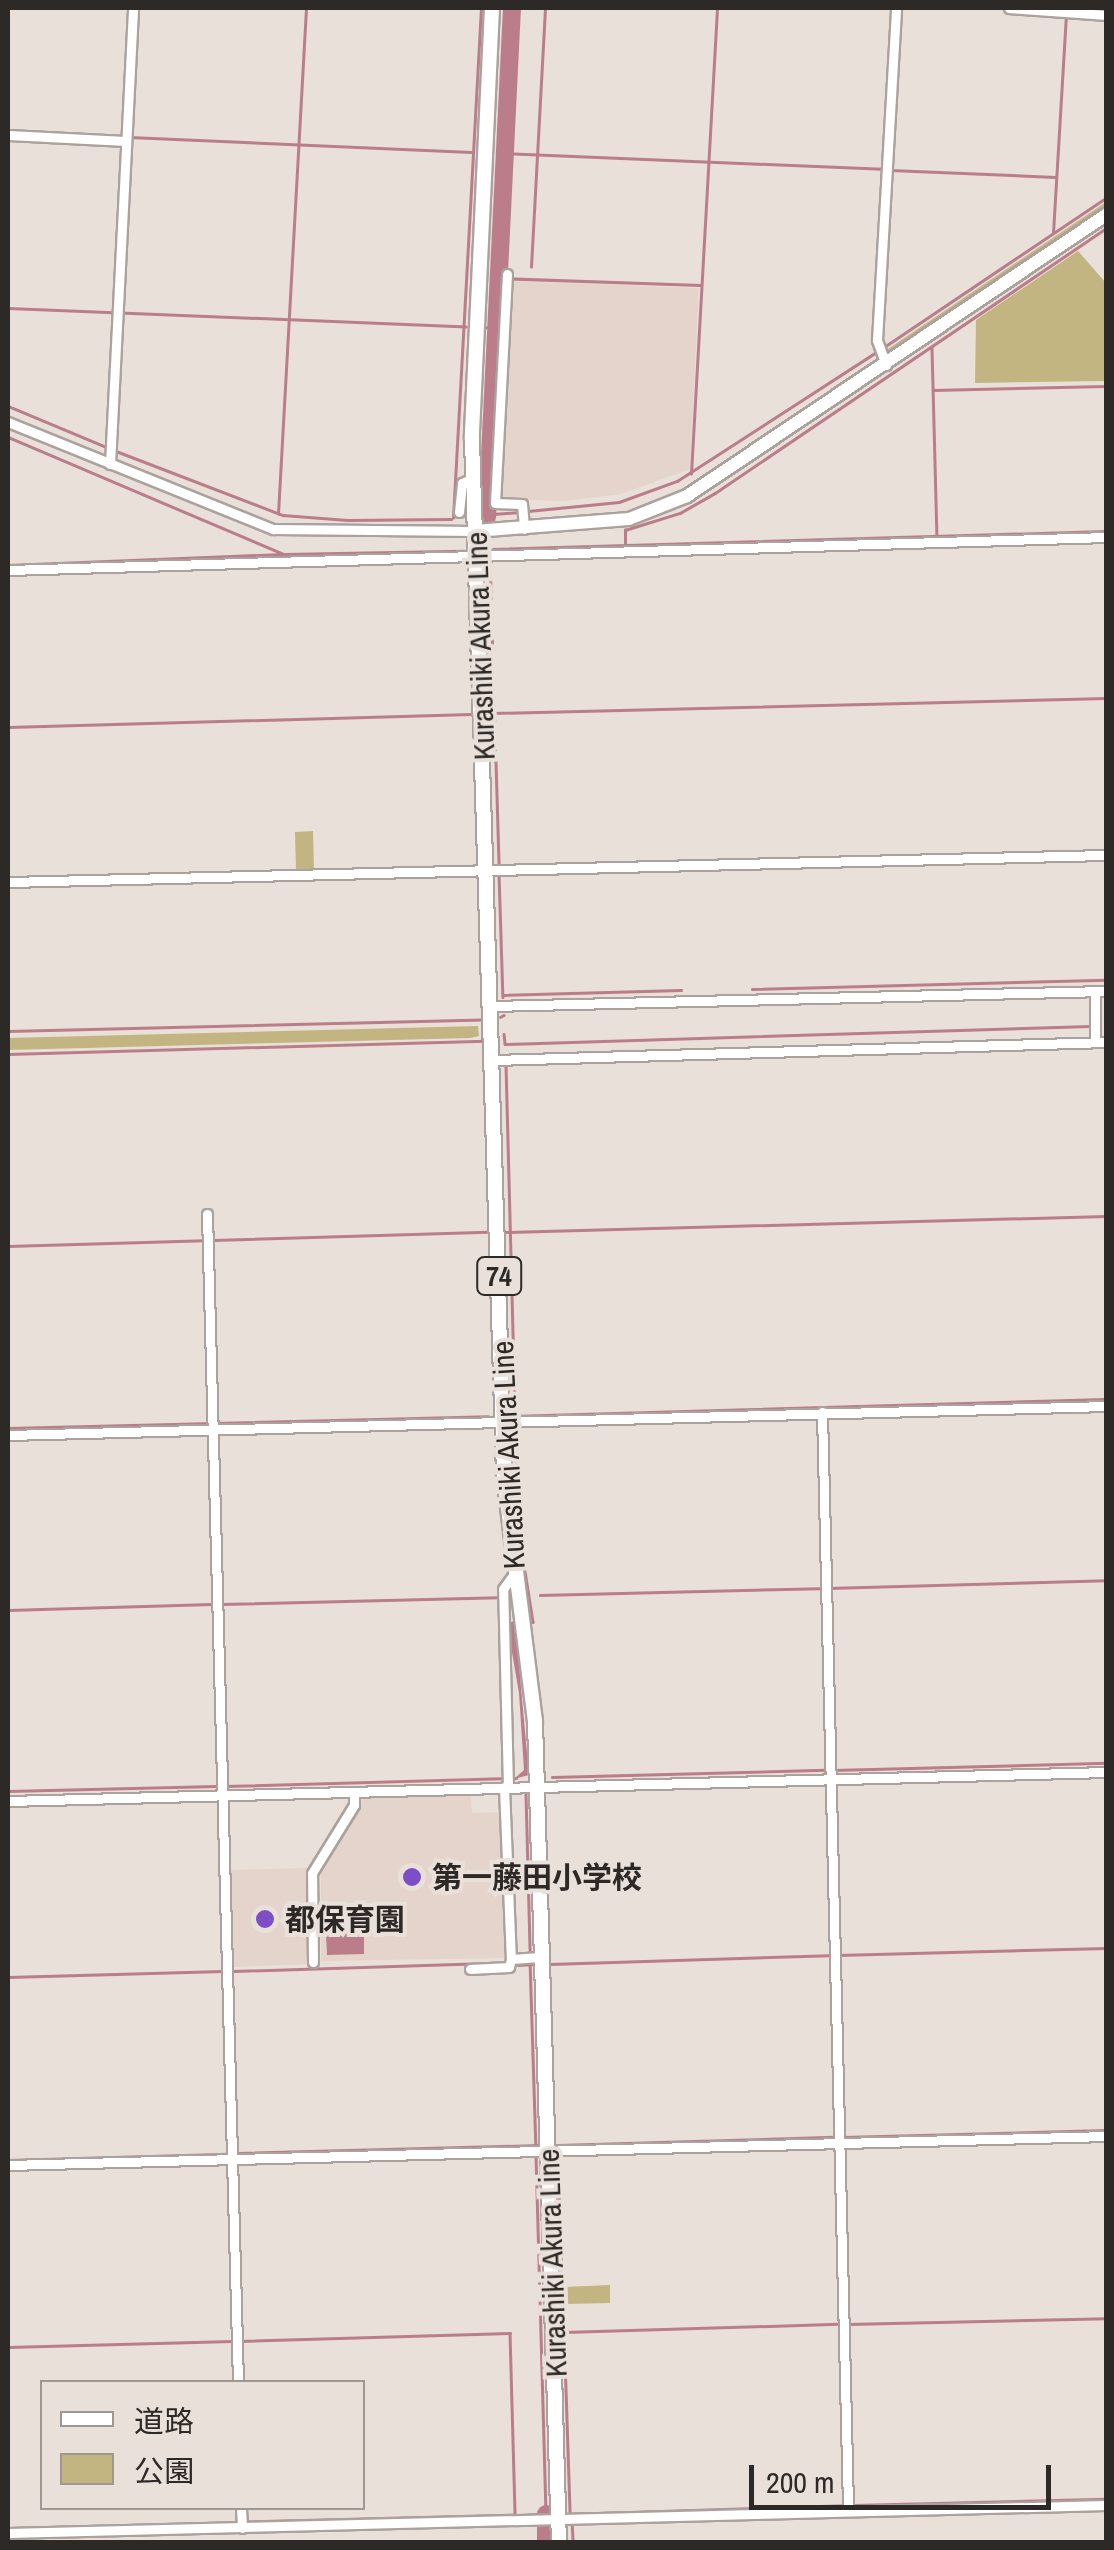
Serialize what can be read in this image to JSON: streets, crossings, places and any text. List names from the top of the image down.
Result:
{
  "streets": {
    "main road": ["Kurashiki Akura Line", "74"]
  },
  "places": ["第一藤田小学校", "都保育園"],
  "legend": ["道路", "公園"],
  "scale_bar": "200 m"
}
